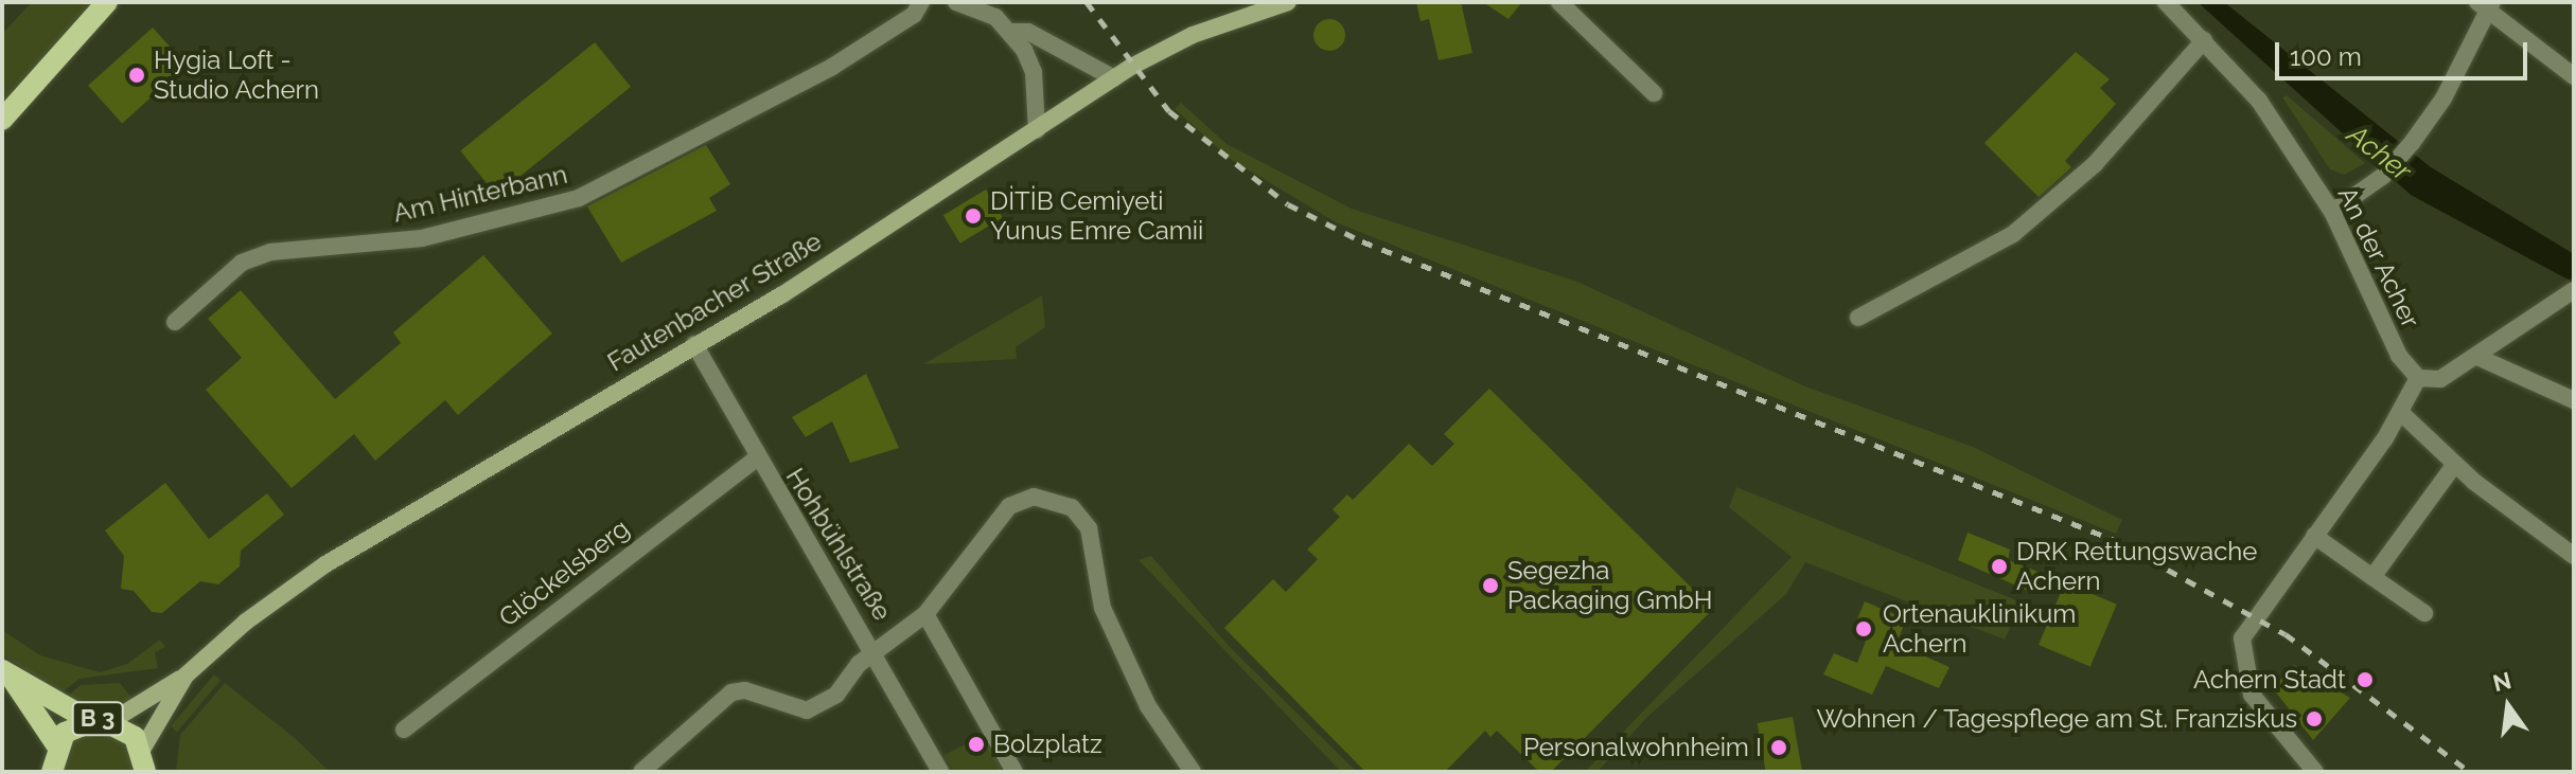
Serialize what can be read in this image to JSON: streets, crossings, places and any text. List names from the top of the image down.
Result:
{
  "streets": {
    "main road": ["B 3"],
    "street": [
      "Am Hinterbann",
      "An der Acher",
      "Fautenbacher Straße",
      "Hohbühlstraße",
      "Glöckelsberg"
    ]
  },
  "crossings": [
    ["Fautenbacher Straße", "Hohbühlstraße"],
    ["Fautenbacher Straße", "B 3"],
    ["Hohbühlstraße", "Glöckelsberg"]
  ],
  "water": ["Acher"],
  "places": [
    "Hygia Loft - Studio Achern",
    "DİTİB Cemiyeti Yunus Emre Camii",
    "DRK Rettungswache Achern",
    "Segezha Packaging GmbH",
    "Ortenauklinikum Achern",
    "Achern Stadt",
    "Wohnen / Tagespflege am St. Franziskus",
    "Bolzplatz",
    "Personalwohnheim I"
  ],
  "scale_bar": "100 m",
  "north": "top"
}
